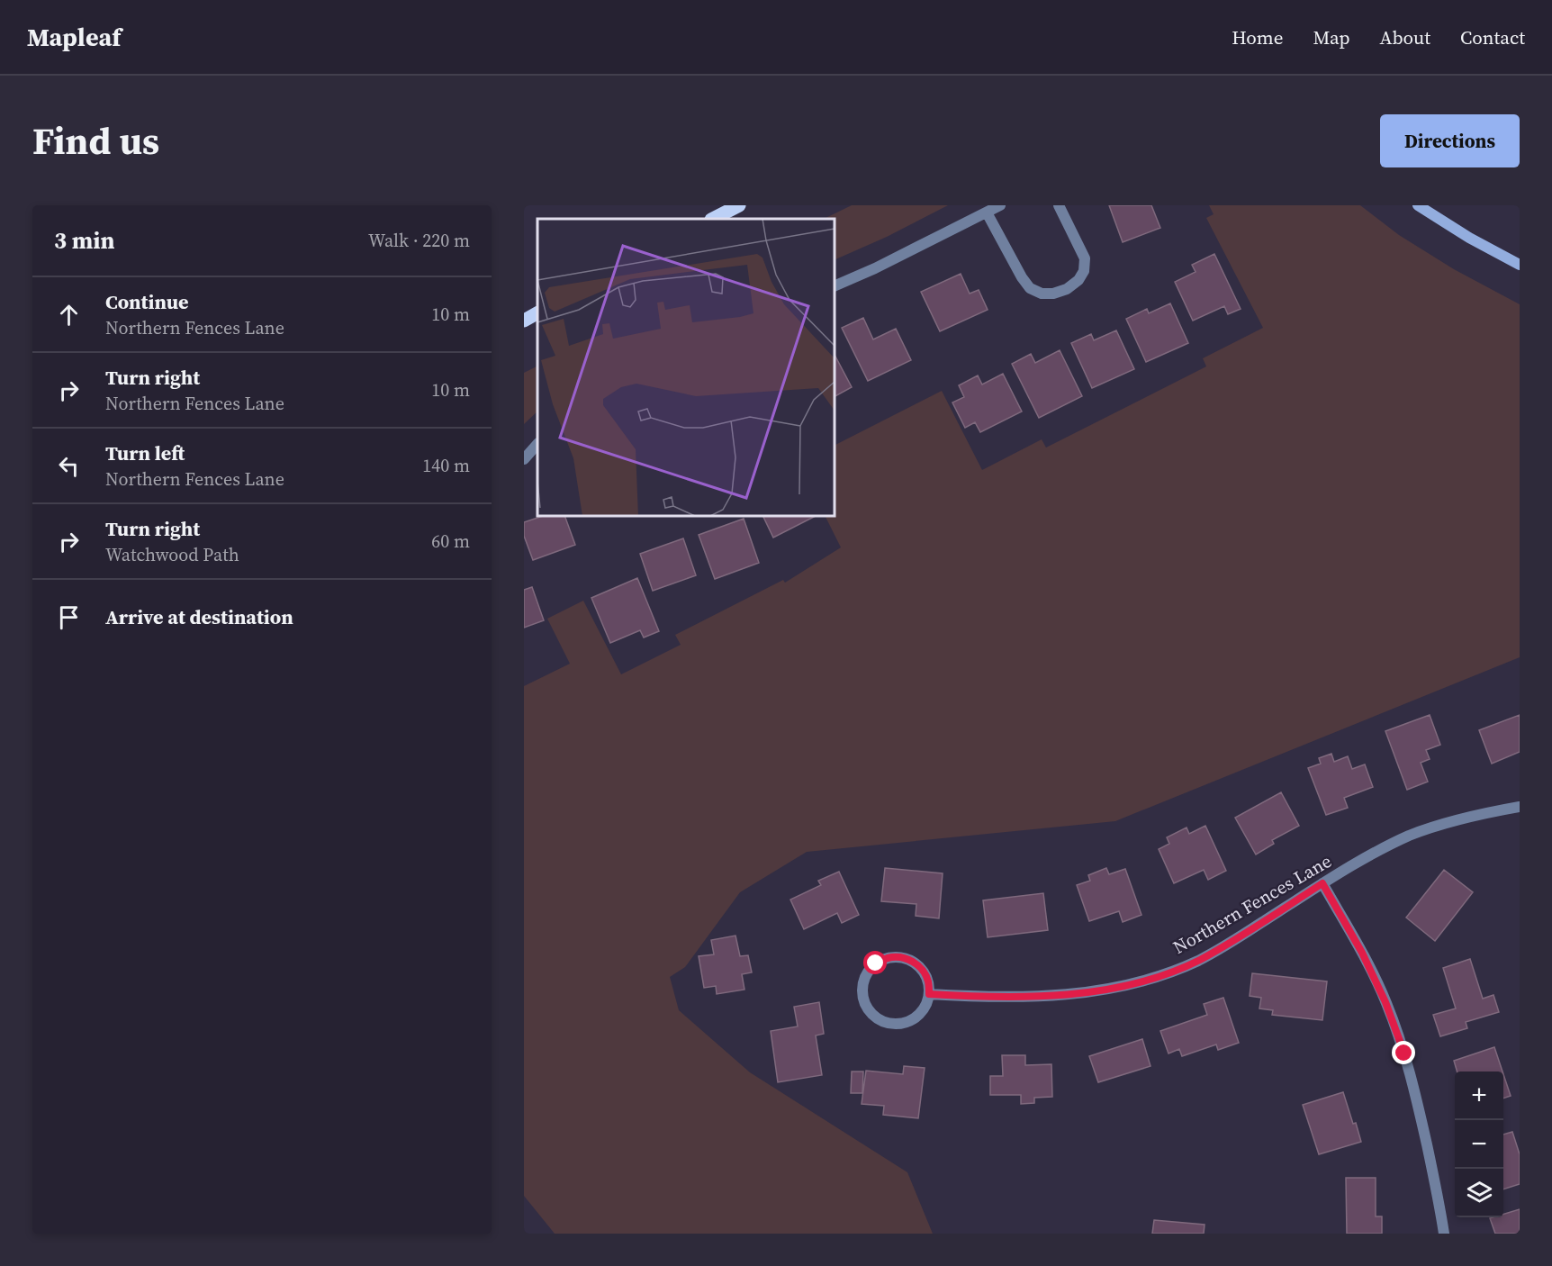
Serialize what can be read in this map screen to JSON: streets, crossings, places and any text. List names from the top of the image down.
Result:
{
  "streets": {
    "street": ["Northern Fences Lane"]
  },
  "page": {
    "header": "Mapleaf",
    "nav": [
      "Home",
      "Map",
      "About",
      "Contact"
    ],
    "title": "Find us",
    "buttons": "Directions",
    "heading": ["3 min", "Walk · 220 m"],
    "list": [
      ["Continue", "Northern Fences Lane", "10 m"],
      ["Turn right", "Northern Fences Lane", "10 m"],
      ["Turn left", "Northern Fences Lane", "140 m"],
      ["Turn right", "Watchwood Path", "60 m"],
      "Arrive at destination"
    ],
    "map_buttons": ["+", "−"]
  }
}
